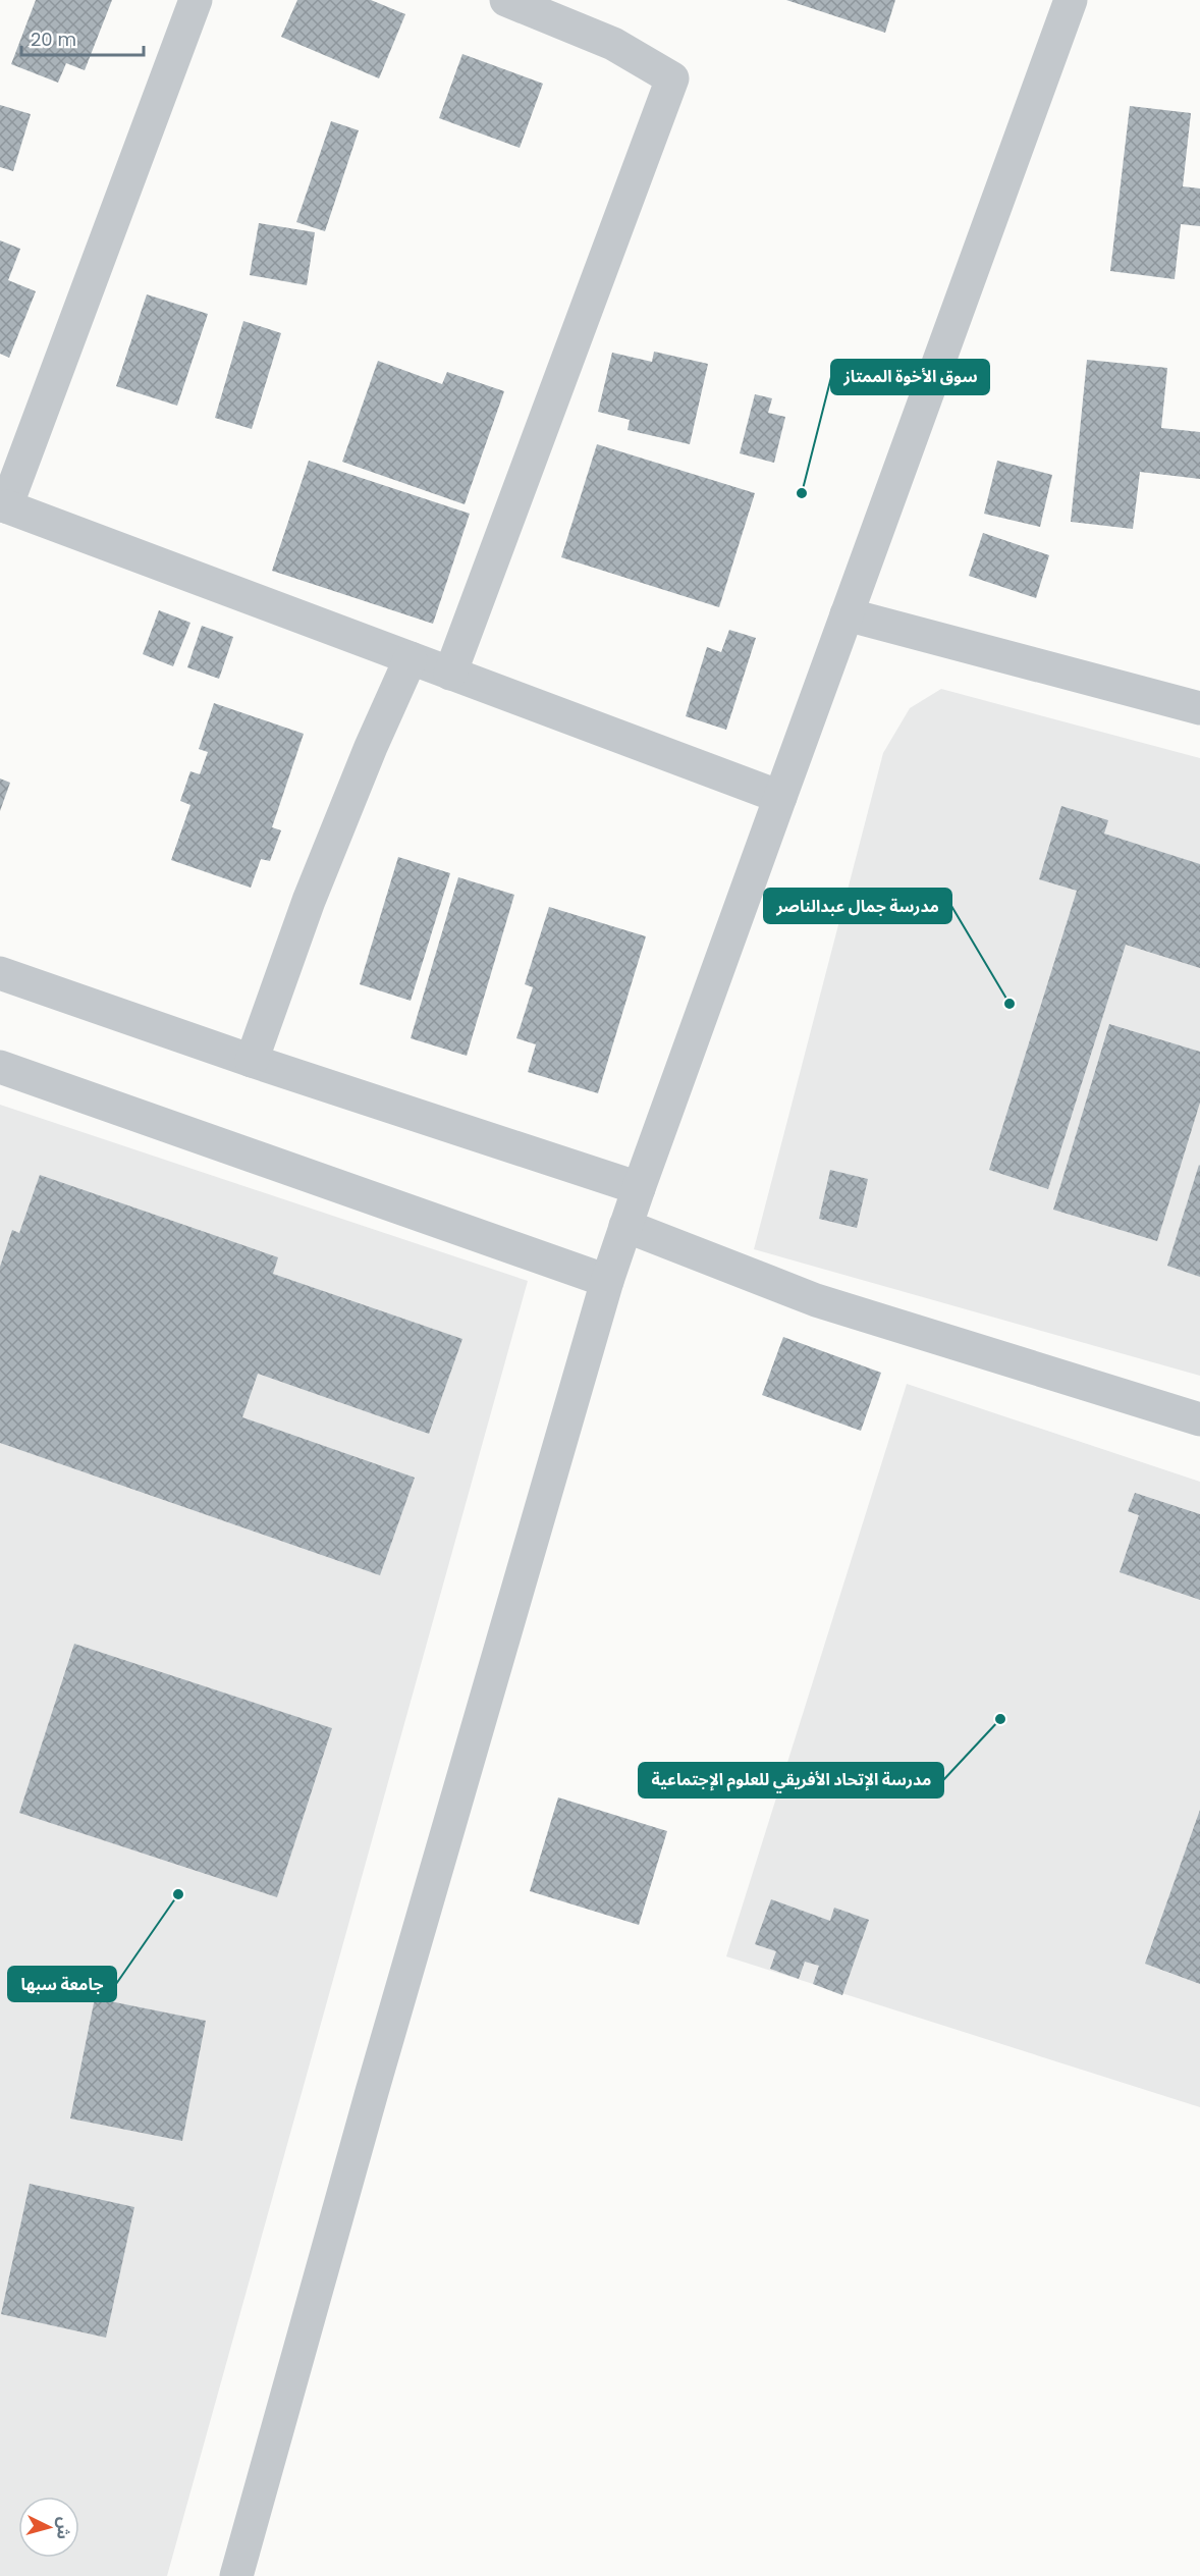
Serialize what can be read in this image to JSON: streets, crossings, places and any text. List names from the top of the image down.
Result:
{
  "places": [
    "سوق الأخوة الممتاز",
    "مدرسة جمال عبدالناصر",
    "مدرسة الإتحاد الأفريقي للعلوم الإجتماعية",
    "جامعة سبها"
  ],
  "scale_bar": "20 m",
  "north": "right"
}
